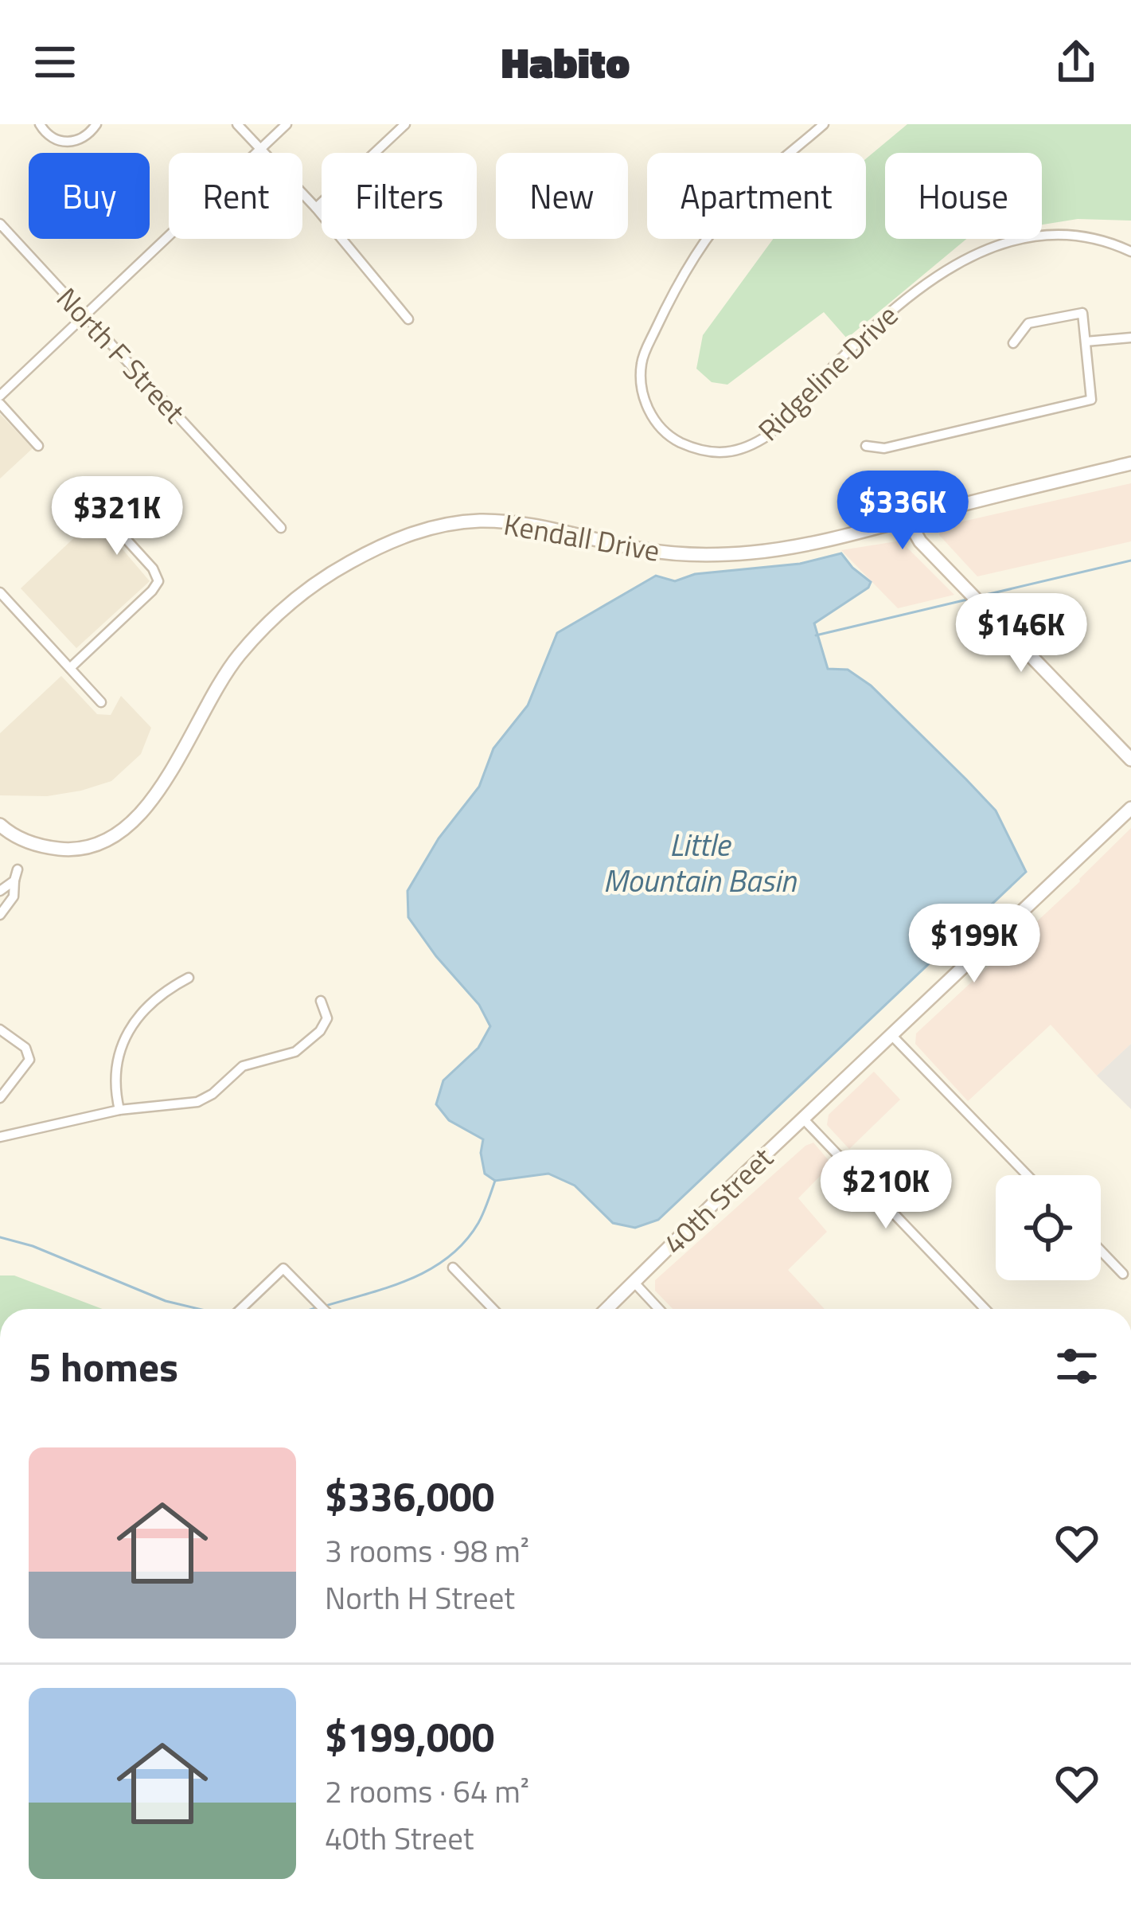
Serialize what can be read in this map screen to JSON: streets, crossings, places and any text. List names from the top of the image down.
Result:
{
  "streets": {
    "main road": ["Kendall Drive", "40th Street"],
    "street": ["North F Street", "Ridgeline Drive"]
  },
  "water": ["Little Mountain Basin"],
  "page": {
    "header": "Habito",
    "chip": [
      "Buy",
      "Rent",
      "Filters",
      "New",
      "Apartment",
      "House"
    ],
    "price": [
      "$336K",
      "$321K",
      "$146K",
      "$199K",
      "$210K"
    ],
    "heading": "5 homes",
    "list": [
      {
        "name": "$336,000",
        "note": "3 rooms · 98 m² · North H Street"
      },
      {
        "name": "$199,000",
        "note": "2 rooms · 64 m² · 40th Street"
      }
    ]
  }
}
